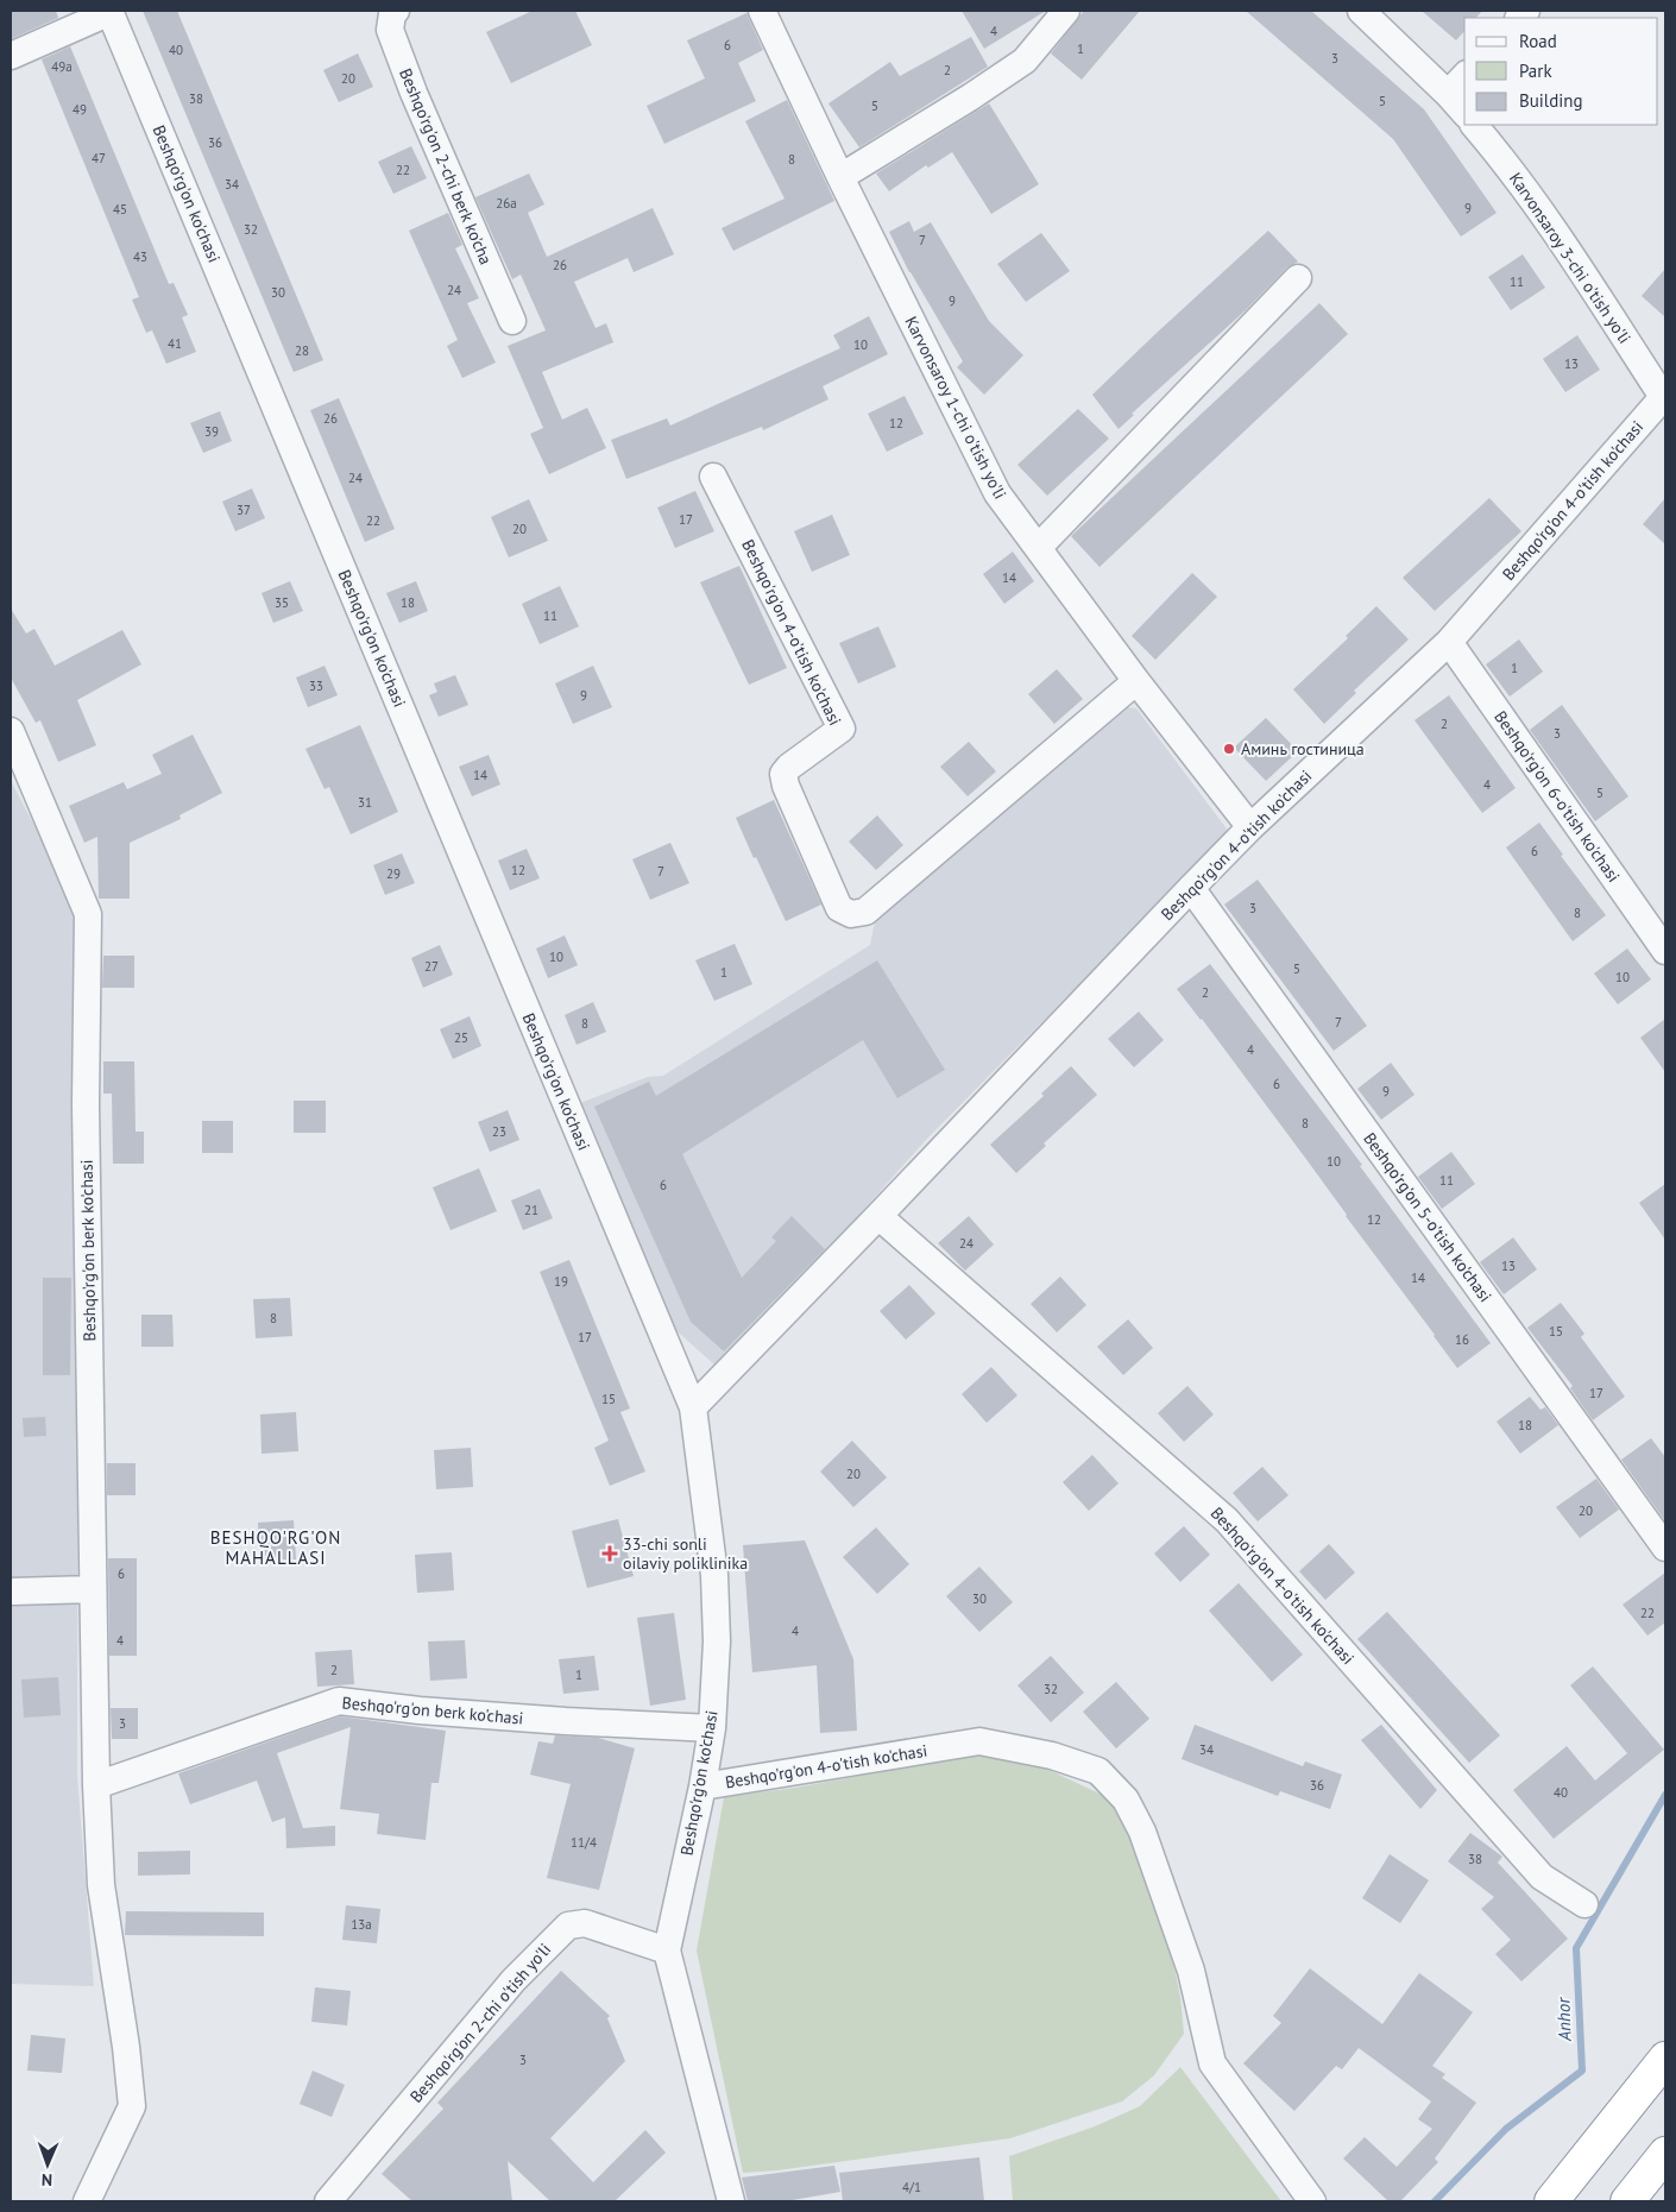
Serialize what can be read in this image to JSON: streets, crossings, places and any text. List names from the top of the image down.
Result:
{
  "streets": {
    "street": [
      "Beshqo'rg'on 2-chi berk ko'cha",
      "Beshqo'rg'on ko'chasi",
      "Karvonsaroy 3-chi o'tish yo'li",
      "Karvonsaroy 1-chi o'tish yo'li",
      "Beshqo'rg'on 4-o'tish ko'chasi",
      "Beshqo'rg'on 6-o'tish ko'chasi",
      "Beshqo'rg'on 5-o'tish ko'chasi",
      "Beshqo'rg'on berk ko'chasi",
      "Beshqo'rg'on 2-chi o'tish yo'li"
    ]
  },
  "crossings": [
    ["Beshqo'rg'on ko'chasi", "Beshqo'rg'on 4-o'tish ko'chasi"],
    ["Beshqo'rg'on ko'chasi", "Beshqo'rg'on berk ko'chasi"],
    ["Beshqo'rg'on ko'chasi", "Beshqo'rg'on 2-chi o'tish yo'li"],
    ["Karvonsaroy 3-chi o'tish yo'li", "Beshqo'rg'on 4-o'tish ko'chasi"],
    ["Karvonsaroy 1-chi o'tish yo'li", "Beshqo'rg'on 4-o'tish ko'chasi"],
    ["Beshqo'rg'on 4-o'tish ko'chasi", "Beshqo'rg'on 6-o'tish ko'chasi"],
    ["Beshqo'rg'on 4-o'tish ko'chasi", "Beshqo'rg'on 5-o'tish ko'chasi"]
  ],
  "districts": ["BESHQO'RG'ON MAHALLASI"],
  "water": ["Anhor"],
  "places": {
    "other": ["Аминь гостиница"],
    "health": ["33-chi sonli oilaviy poliklinika"]
  },
  "house_numbers": [
    "4",
    "6",
    "1",
    "40",
    "3",
    "49a",
    "2",
    "20",
    "38",
    "5",
    "5",
    "49",
    "36",
    "47",
    "8",
    "22",
    "34",
    "26a",
    "9",
    "45",
    "32",
    "7",
    "43",
    "26",
    "11",
    "24",
    "30",
    "9",
    "41",
    "10",
    "28",
    "13",
    "26",
    "12",
    "39",
    "24",
    "37",
    "17",
    "22",
    "20",
    "14",
    "35",
    "18",
    "11",
    "1",
    "33",
    "9",
    "2",
    "3",
    "14",
    "4",
    "5",
    "31",
    "6",
    "12",
    "7",
    "29",
    "3",
    "8",
    "10",
    "27",
    "5",
    "1",
    "10",
    "2",
    "7",
    "8",
    "25",
    "4",
    "6",
    "9",
    "8",
    "23",
    "10",
    "11",
    "6",
    "21",
    "12",
    "24",
    "13",
    "14",
    "19",
    "8",
    "15",
    "17",
    "16",
    "17",
    "15",
    "18",
    "20",
    "20",
    "6",
    "30",
    "22",
    "4",
    "4",
    "2",
    "1",
    "32",
    "3",
    "34",
    "36",
    "40",
    "11/4",
    "38",
    "13a",
    "3",
    "4/1"
  ],
  "legend": ["Road", "Park", "Building"],
  "north": "bottom"
}
